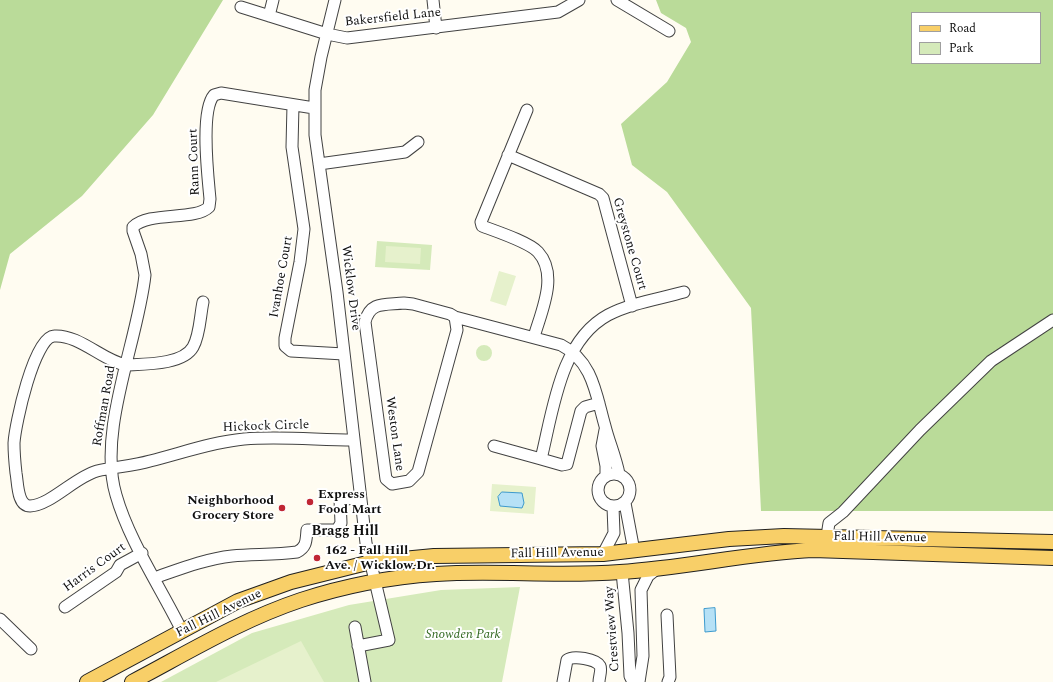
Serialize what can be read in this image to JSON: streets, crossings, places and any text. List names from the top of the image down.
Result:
{
  "streets": {
    "main road": ["Fall Hill Avenue"],
    "street": [
      "Bakersfield Lane",
      "Rann Court",
      "Greystone Court",
      "Ivanhoe Court",
      "Wicklow Drive",
      "Roffman Road",
      "Hickock Circle",
      "Weston Lane",
      "Harris Court",
      "Crestview Way"
    ]
  },
  "crossings": [
    ["Bakersfield Lane", "Wicklow Drive"],
    ["Rann Court", "Ivanhoe Court"],
    ["Rann Court", "Wicklow Drive"],
    ["Rann Court", "Roffman Road"],
    ["Greystone Court", "Weston Lane"],
    ["Ivanhoe Court", "Wicklow Drive"],
    ["Wicklow Drive", "Hickock Circle"],
    ["Wicklow Drive", "Fall Hill Avenue"],
    ["Roffman Road", "Hickock Circle"],
    ["Roffman Road", "Fall Hill Avenue"],
    ["Roffman Road", "Harris Court"],
    ["Weston Lane", "Fall Hill Avenue"],
    ["Fall Hill Avenue", "Crestview Way"]
  ],
  "districts": ["Bragg Hill"],
  "parks": ["Snowden Park"],
  "places": ["Express Food Mart", "Neighborhood Grocery Store", "162 - Fall Hill Ave. / Wicklow Dr."],
  "legend": ["Road", "Park"]
}
